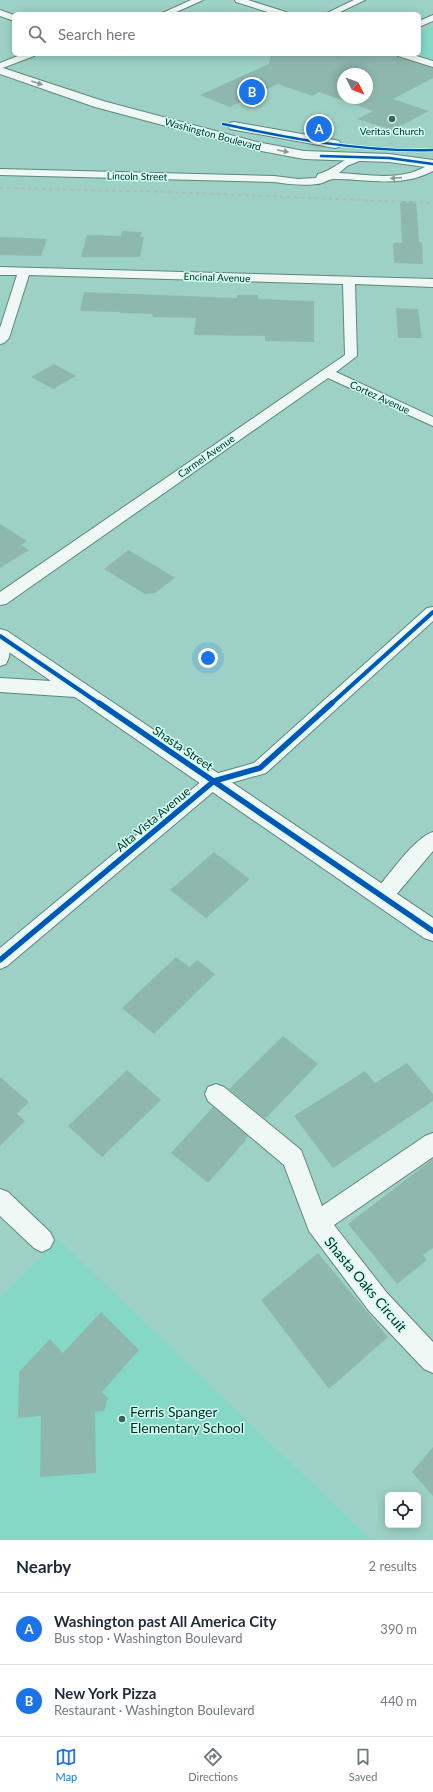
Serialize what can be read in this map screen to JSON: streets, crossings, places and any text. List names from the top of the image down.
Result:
{
  "streets": {
    "main road": ["Washington Boulevard", "Shasta Street"],
    "street": [
      "Lincoln Street",
      "Encinal Avenue",
      "Cortez Avenue",
      "Carmel Avenue",
      "Alta Vista Avenue",
      "Shasta Oaks Circuit"
    ]
  },
  "crossings": [
    ["Washington Boulevard", "Lincoln Street"],
    ["Encinal Avenue", "Carmel Avenue"],
    ["Cortez Avenue", "Carmel Avenue"],
    ["Shasta Street", "Alta Vista Avenue"]
  ],
  "places": ["Veritas Church", "Ferris Spanger Elementary School"],
  "north": "bottom right",
  "page": {
    "search": "Search here",
    "pins": ["B", "A"],
    "heading": ["Nearby", "2 results"],
    "list": [
      {
        "mark": "A",
        "name": "Washington past All America City",
        "note": "Bus stop · Washington Boulevard",
        "value": "390 m"
      },
      {
        "mark": "B",
        "name": "New York Pizza",
        "note": "Restaurant · Washington Boulevard",
        "value": "440 m"
      }
    ],
    "nav": ["Map", "Directions", "Saved"]
  }
}
